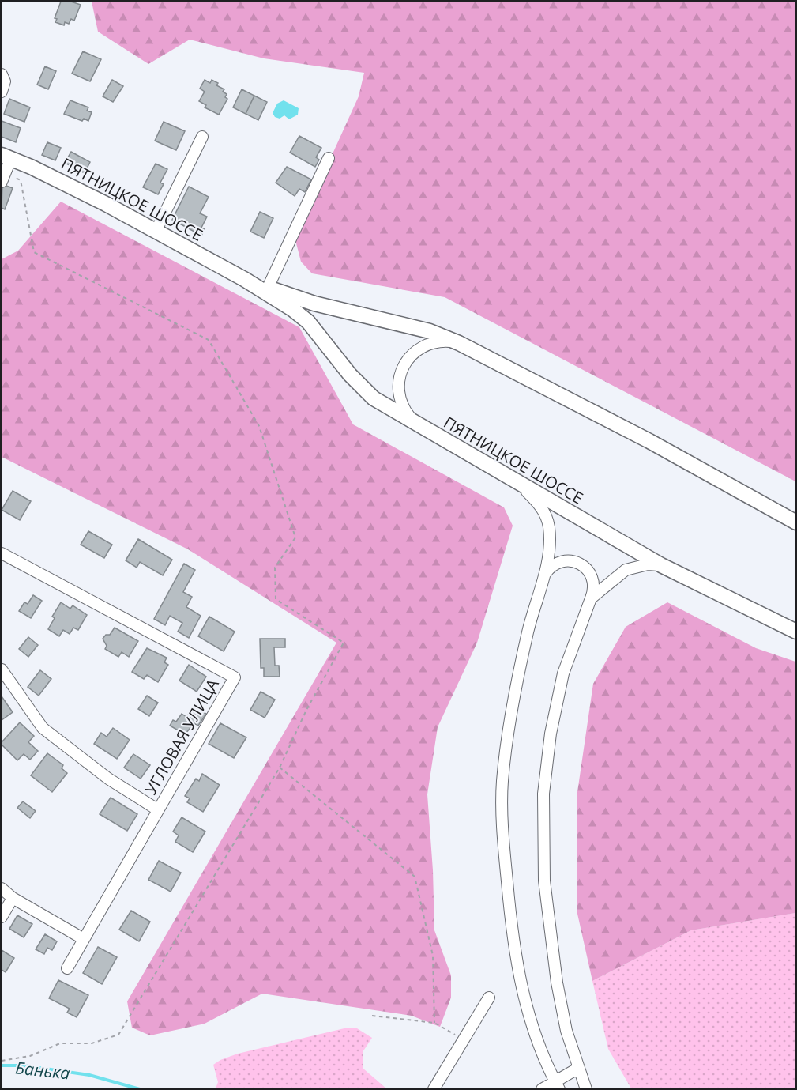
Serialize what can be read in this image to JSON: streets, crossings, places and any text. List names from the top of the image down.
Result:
{
  "streets": {
    "main road": ["ПЯТНИЦКОЕ ШОССЕ"],
    "street": ["УГЛОВАЯ УЛИЦА"]
  },
  "water": ["Банька"]
}
